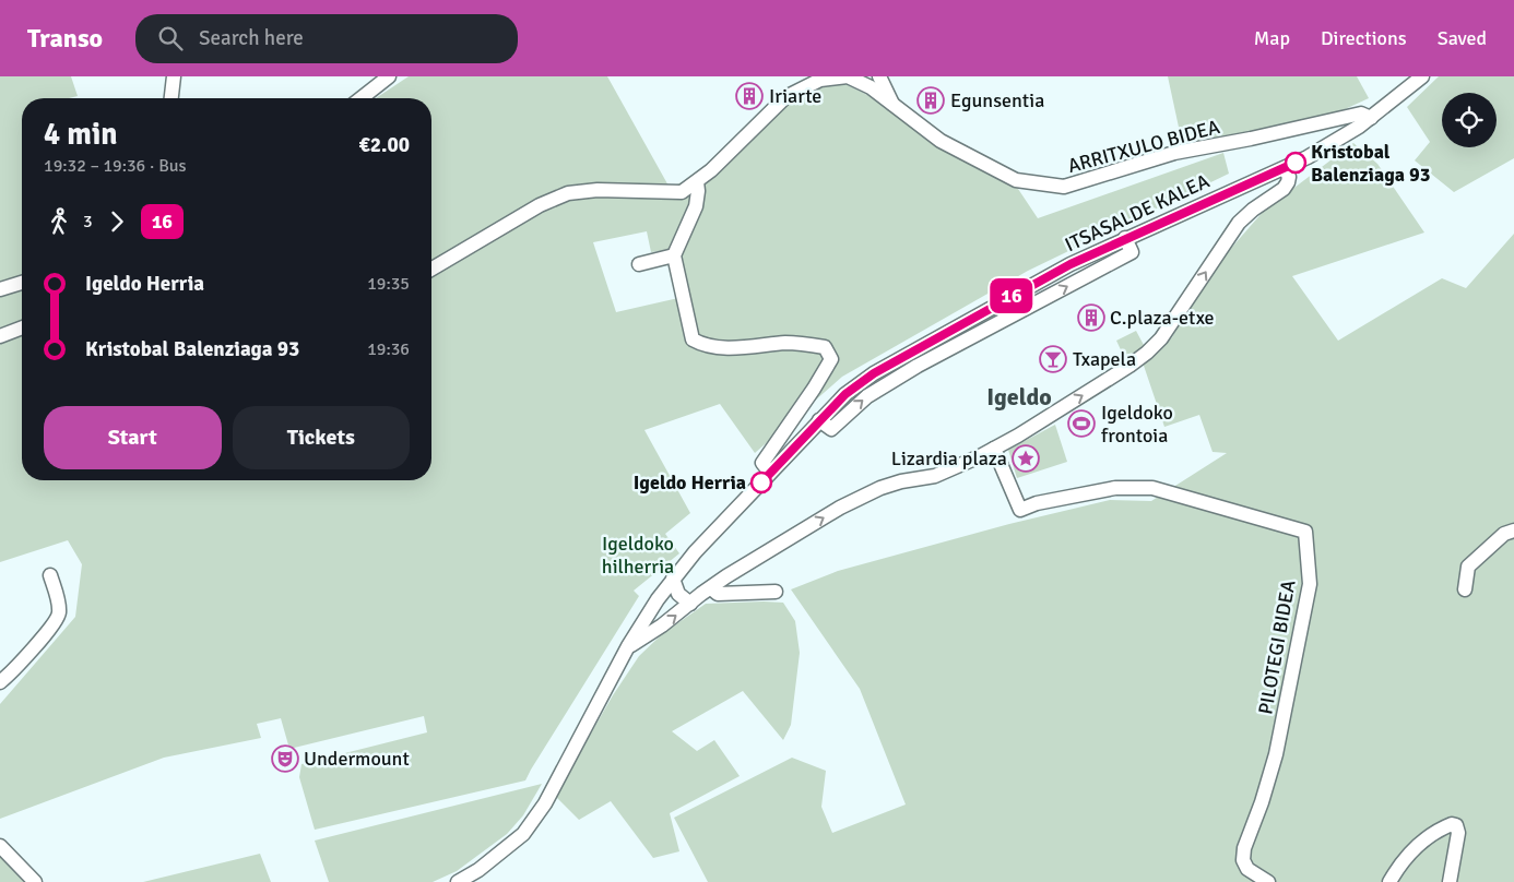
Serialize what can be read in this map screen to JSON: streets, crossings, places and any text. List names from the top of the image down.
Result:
{
  "streets": {
    "street": ["ARRITXULO BIDEA", "ITSASALDE KALEA", "PILOTEGI BIDEA"]
  },
  "crossings": [
    ["ARRITXULO BIDEA", "ITSASALDE KALEA"]
  ],
  "districts": ["Igeldo"],
  "parks": ["Igeldoko hilherria"],
  "places": {
    "building": ["Iriarte", "Egunsentia", "C.plaza-etxe"],
    "other": ["Kristobal Balenziaga 93", "Igeldo Herria"],
    "bar": ["Txapela"],
    "sports": ["Igeldoko frontoia"],
    "place": ["Lizardia plaza"],
    "theatre": ["Undermount"]
  },
  "lines": ["bus line 16"],
  "page": {
    "header": "Transo",
    "search": "Search here",
    "nav": ["Map", "Directions", "Saved"],
    "on_map": "16",
    "heading": ["4 min", "19:32 – 19:36 · Bus", "€2.00"],
    "legs": ["3", "16"],
    "list": [
      {
        "name": "Igeldo Herria",
        "value": "19:35"
      },
      {
        "name": "Kristobal Balenziaga 93",
        "value": "19:36"
      }
    ],
    "buttons": ["Start", "Tickets"]
  }
}
